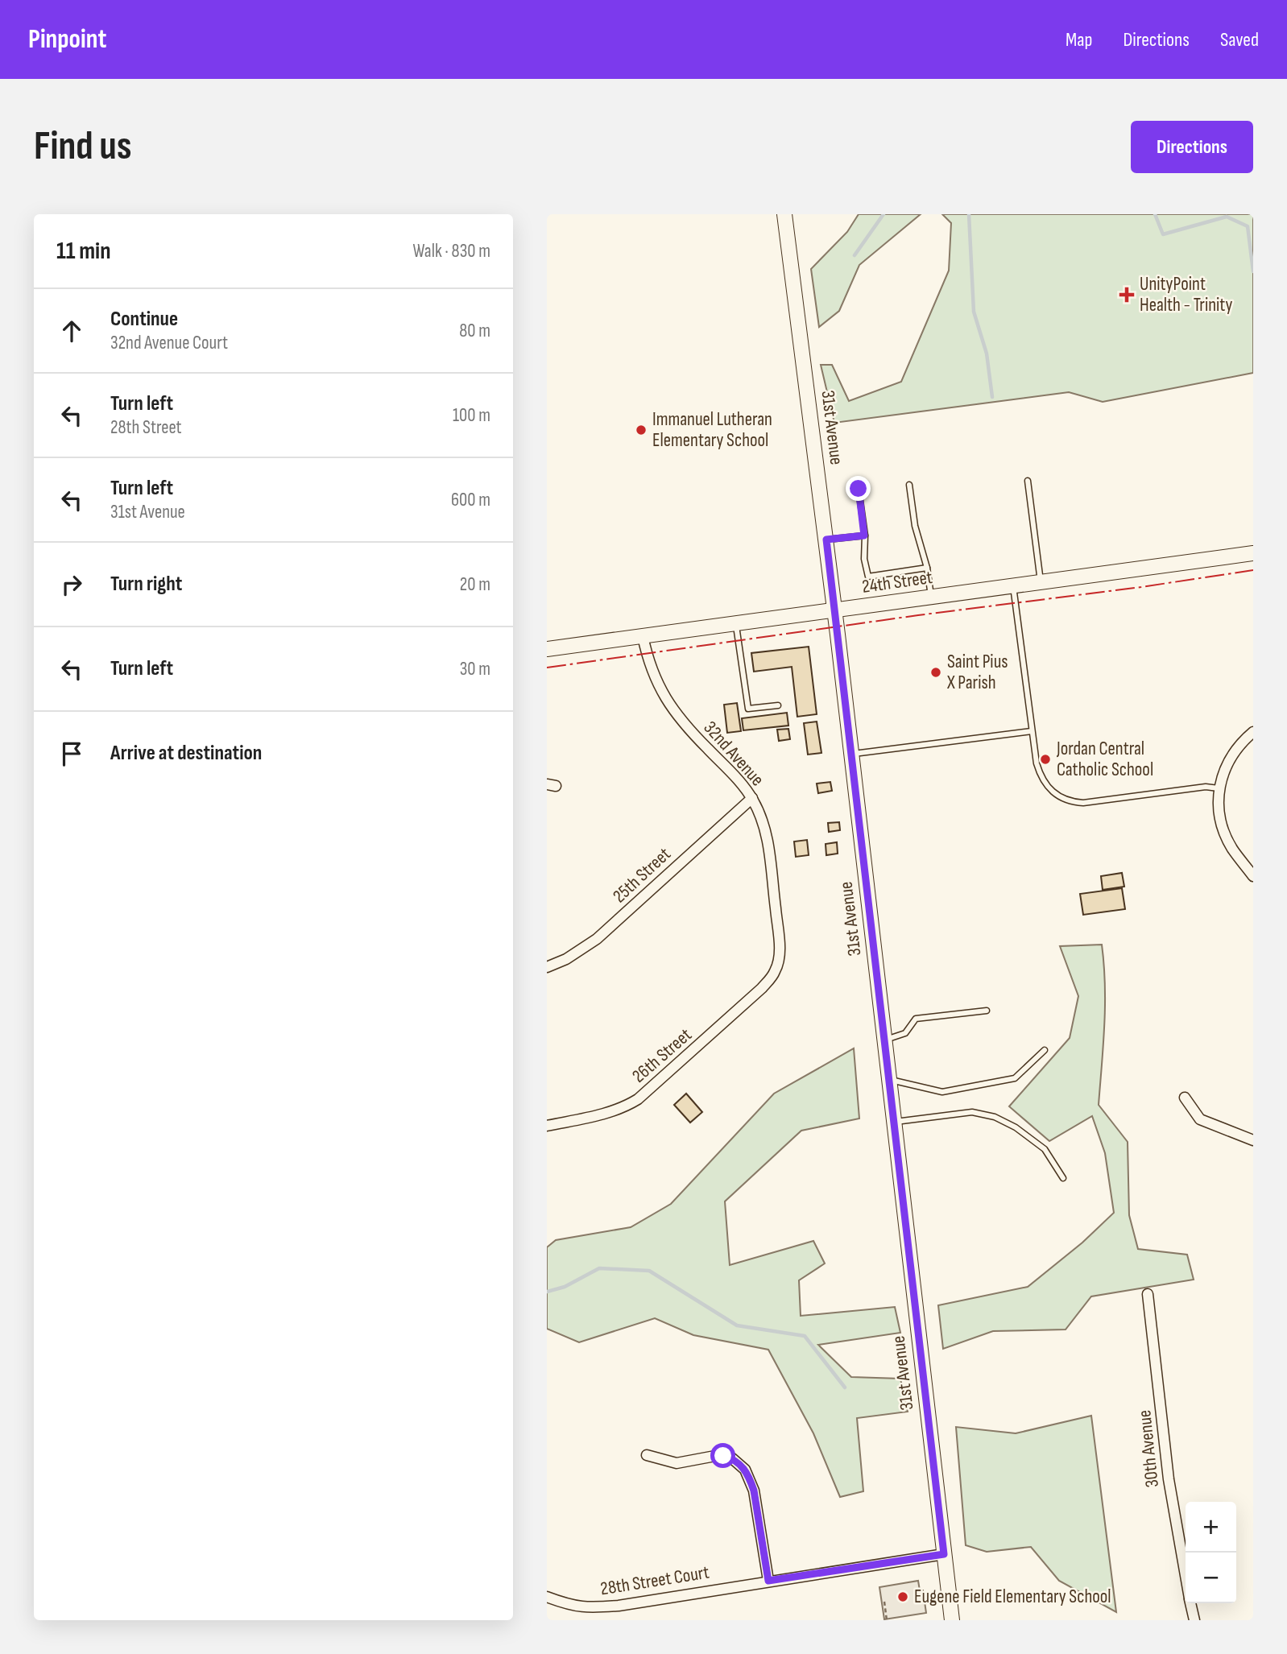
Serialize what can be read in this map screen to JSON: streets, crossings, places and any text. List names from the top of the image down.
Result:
{
  "streets": {
    "street": [
      "31st Avenue",
      "24th Street",
      "32nd Avenue",
      "25th Street",
      "26th Street",
      "30th Avenue",
      "28th Street Court"
    ]
  },
  "crossings": [
    ["31st Avenue", "24th Street"],
    ["31st Avenue", "28th Street Court"],
    ["24th Street", "32nd Avenue"],
    ["32nd Avenue", "25th Street"],
    ["32nd Avenue", "26th Street"]
  ],
  "places": {
    "health": ["UnityPoint Health - Trinity"],
    "other": [
      "Immanuel Lutheran Elementary School",
      "Saint Pius X Parish",
      "Jordan Central Catholic School",
      "Eugene Field Elementary School"
    ]
  },
  "page": {
    "header": "Pinpoint",
    "nav": ["Map", "Directions", "Saved"],
    "buttons": "Directions",
    "title": "Find us",
    "heading": ["11 min", "Walk · 830 m"],
    "list": [
      ["Continue", "32nd Avenue Court", "80 m"],
      ["Turn left", "28th Street", "100 m"],
      ["Turn left", "31st Avenue", "600 m"],
      ["Turn right", "20 m"],
      ["Turn left", "30 m"],
      "Arrive at destination"
    ],
    "map_buttons": ["+", "−"]
  }
}
